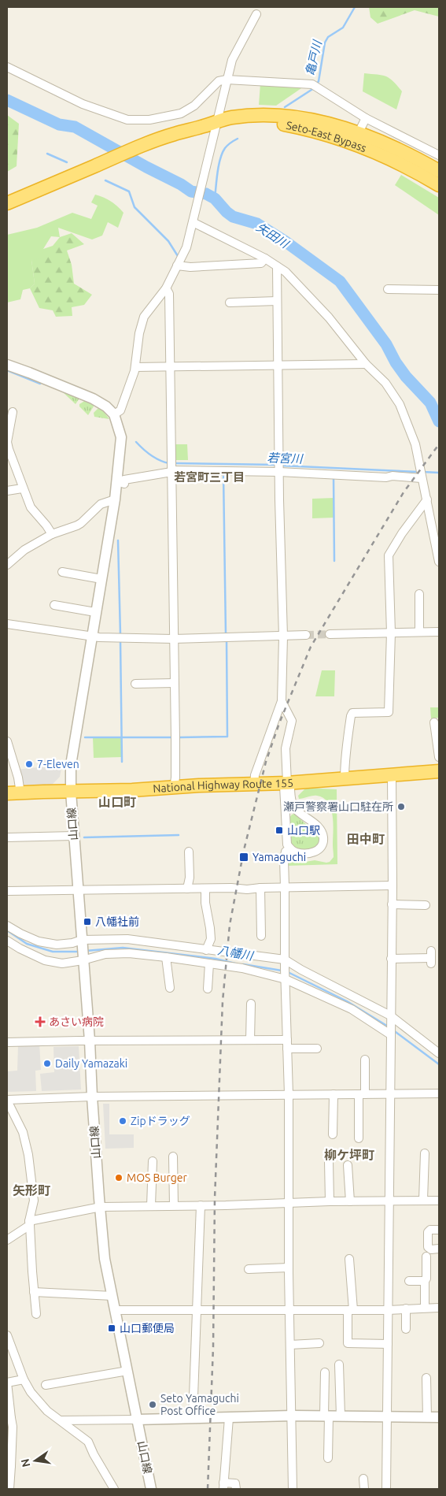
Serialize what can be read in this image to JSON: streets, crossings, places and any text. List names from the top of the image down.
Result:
{
  "streets": {
    "highway": ["Seto-East Bypass", "National Highway Route 155"],
    "street": ["山口線"]
  },
  "crossings": [
    ["National Highway Route 155", "山口線"]
  ],
  "districts": [
    "若宮町三丁目",
    "山口町",
    "田中町",
    "柳ケ坪町",
    "矢形町"
  ],
  "water": [
    "亀戸川",
    "矢田川",
    "若宮川",
    "八幡川"
  ],
  "places": {
    "other": [
      "7-Eleven",
      "瀬戸警察署山口駐在所",
      "Daily Yamazaki",
      "Zipドラッグ",
      "MOS Burger",
      "Seto Yamaguchi Post Office"
    ],
    "transit": [
      "山口駅",
      "Yamaguchi",
      "八幡社前",
      "山口郵便局"
    ],
    "health": ["あさい病院"]
  },
  "north": "left"
}
